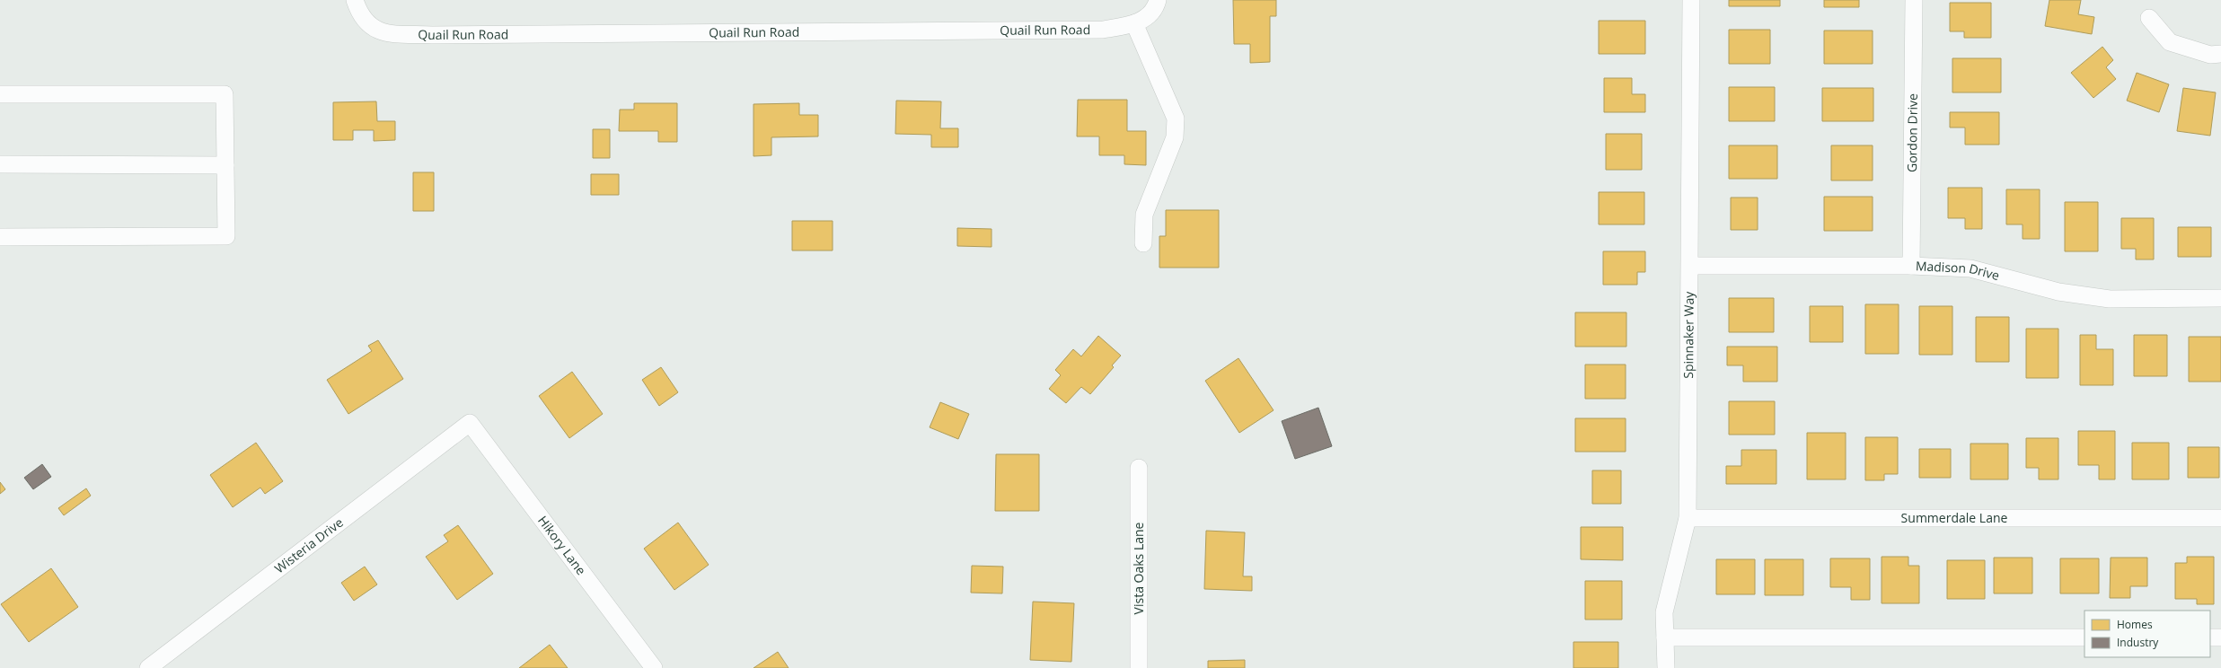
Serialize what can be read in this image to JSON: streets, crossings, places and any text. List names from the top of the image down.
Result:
{
  "streets": {
    "street": [
      "Quail Run Road",
      "Gordon Drive",
      "Madison Drive",
      "Spinnaker Way",
      "Summerdale Lane",
      "Wisteria Drive",
      "Hikory Lane",
      "Vista Oaks Lane"
    ]
  },
  "crossings": [
    ["Gordon Drive", "Madison Drive"],
    ["Madison Drive", "Spinnaker Way"],
    ["Spinnaker Way", "Summerdale Lane"],
    ["Wisteria Drive", "Hikory Lane"]
  ],
  "legend": ["Homes", "Industry"]
}
